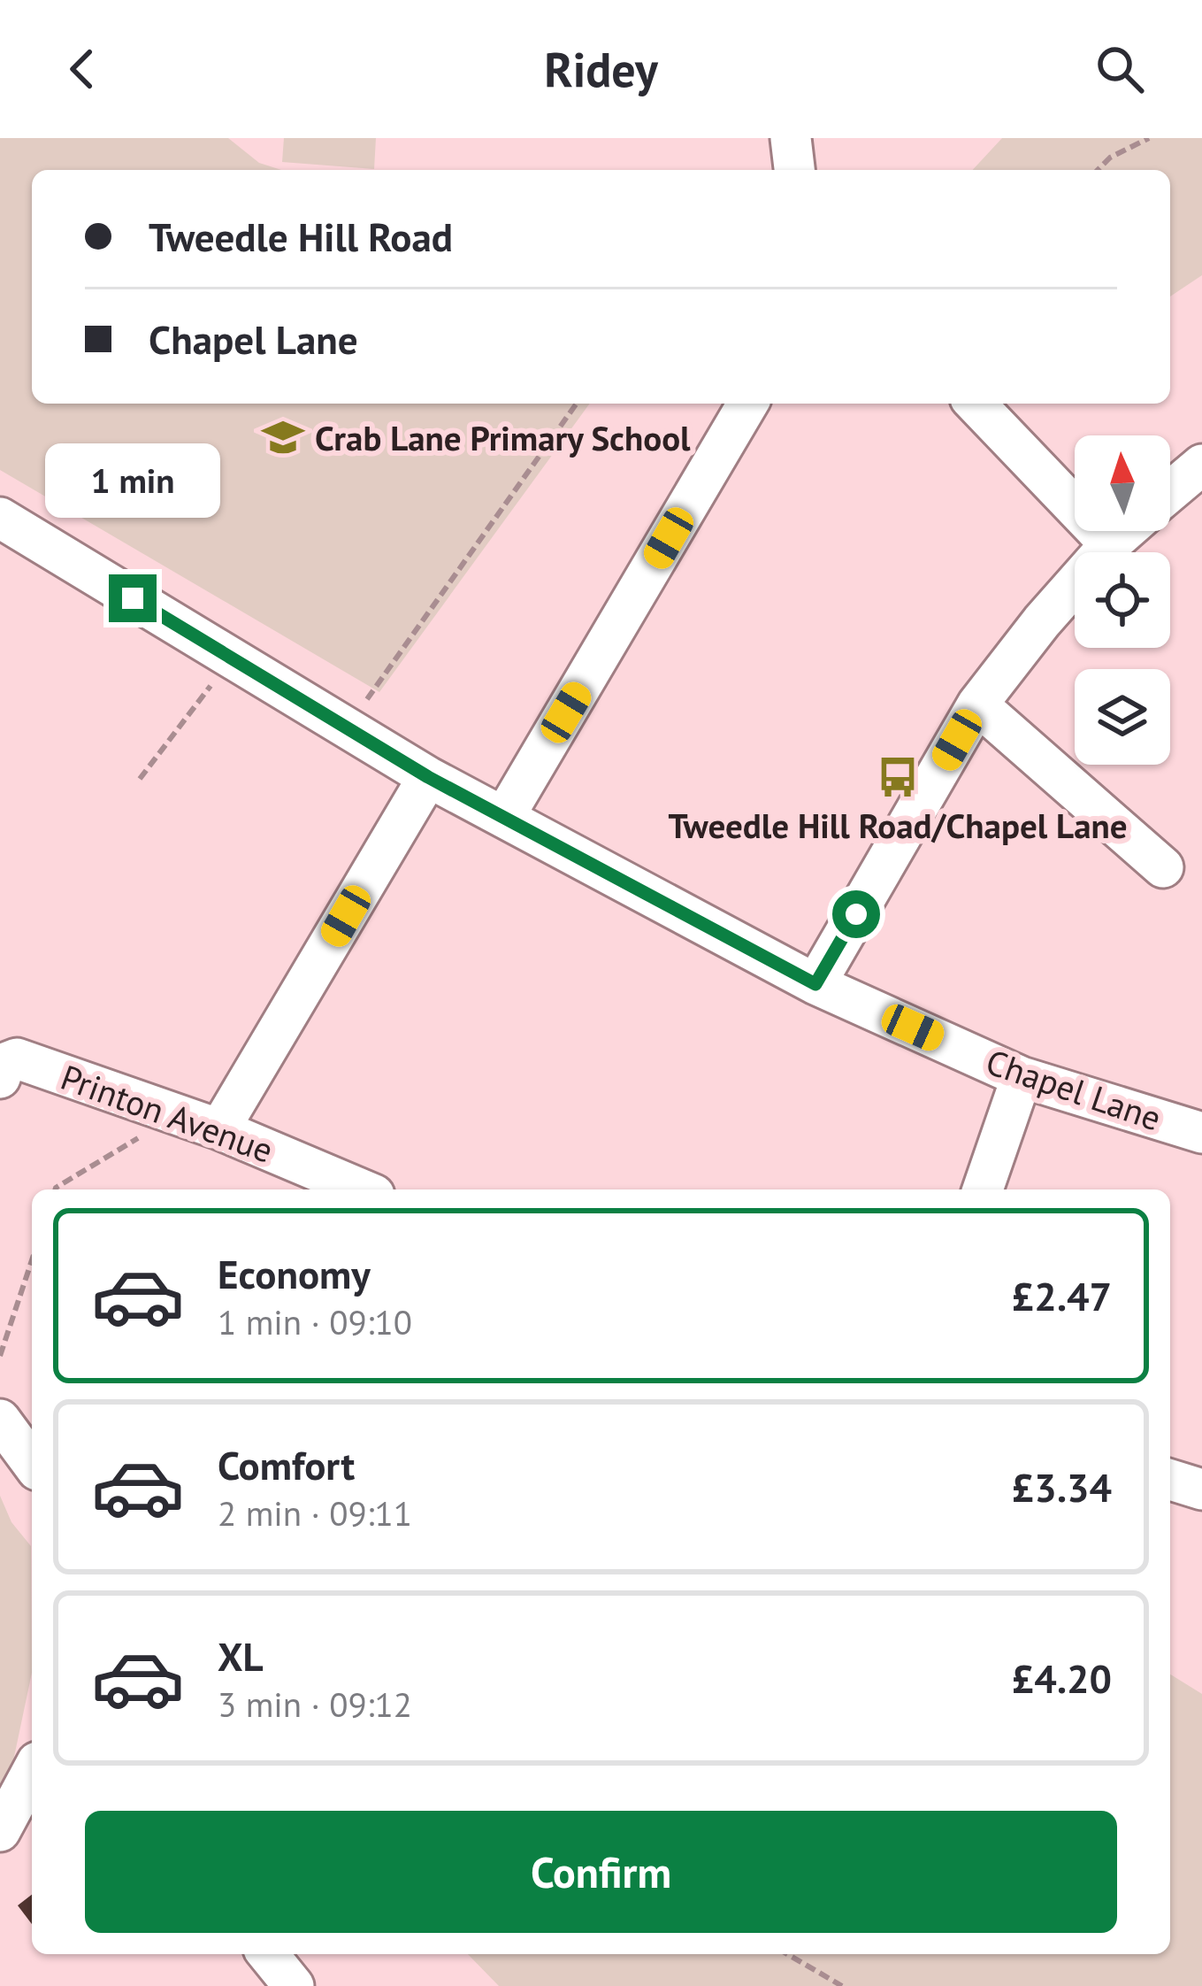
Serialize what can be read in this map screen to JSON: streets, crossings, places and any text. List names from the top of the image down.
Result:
{
  "streets": {
    "street": ["Chapel Lane", "Printon Avenue"]
  },
  "places": {
    "school or university": ["Crab Lane Primary School"],
    "bus stop": ["Tweedle Hill Road/Chapel Lane"]
  },
  "north": "top",
  "page": {
    "header": "Ridey",
    "banner": ["Tweedle Hill Road", "Chapel Lane"],
    "bubble": "1 min",
    "list": [
      {
        "name": "Economy",
        "note": "1 min · 09:10",
        "value": "£2.47"
      },
      {
        "name": "Comfort",
        "note": "2 min · 09:11",
        "value": "£3.34"
      },
      {
        "name": "XL",
        "note": "3 min · 09:12",
        "value": "£4.20"
      }
    ],
    "buttons": "Confirm"
  }
}
